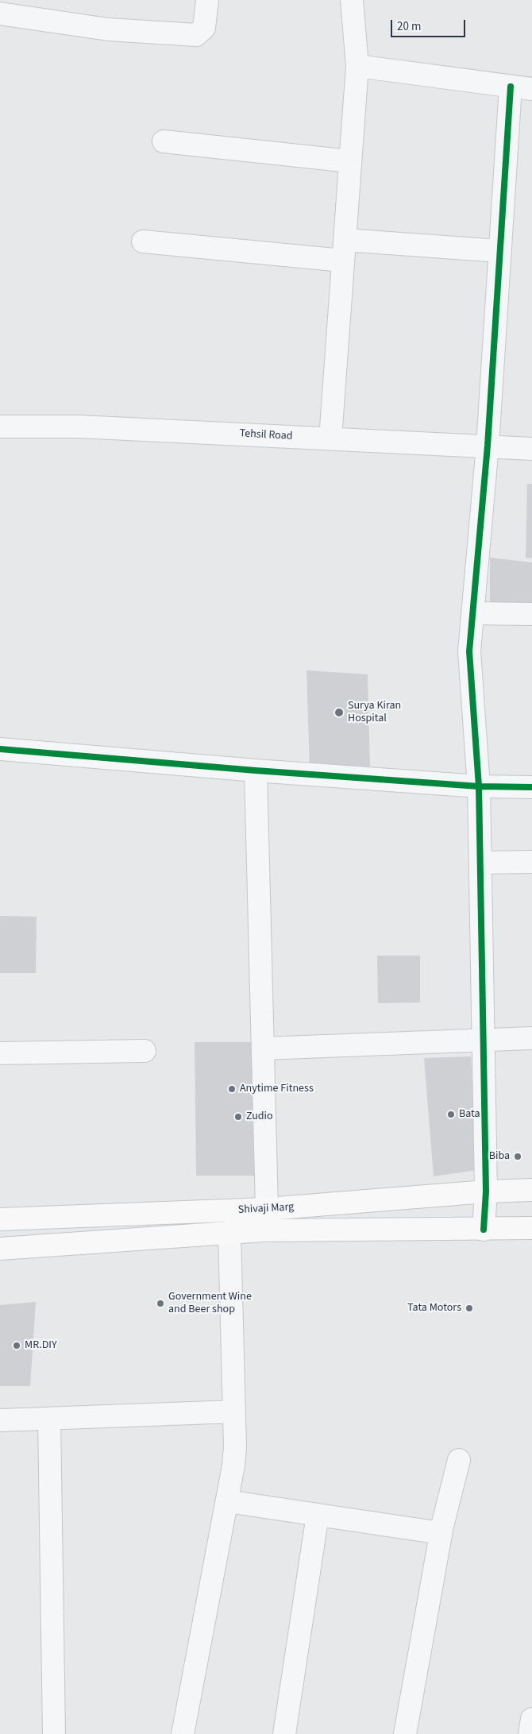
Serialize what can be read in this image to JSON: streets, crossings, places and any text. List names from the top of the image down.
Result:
{
  "streets": {
    "main road": ["Shivaji Marg"],
    "street": ["Tehsil Road"]
  },
  "places": [
    "Surya Kiran Hospital",
    "Anytime Fitness",
    "Bata",
    "Zudio",
    "Biba",
    "Government Wine and Beer shop",
    "Tata Motors",
    "MR.DIY"
  ],
  "scale_bar": "20 m"
}
